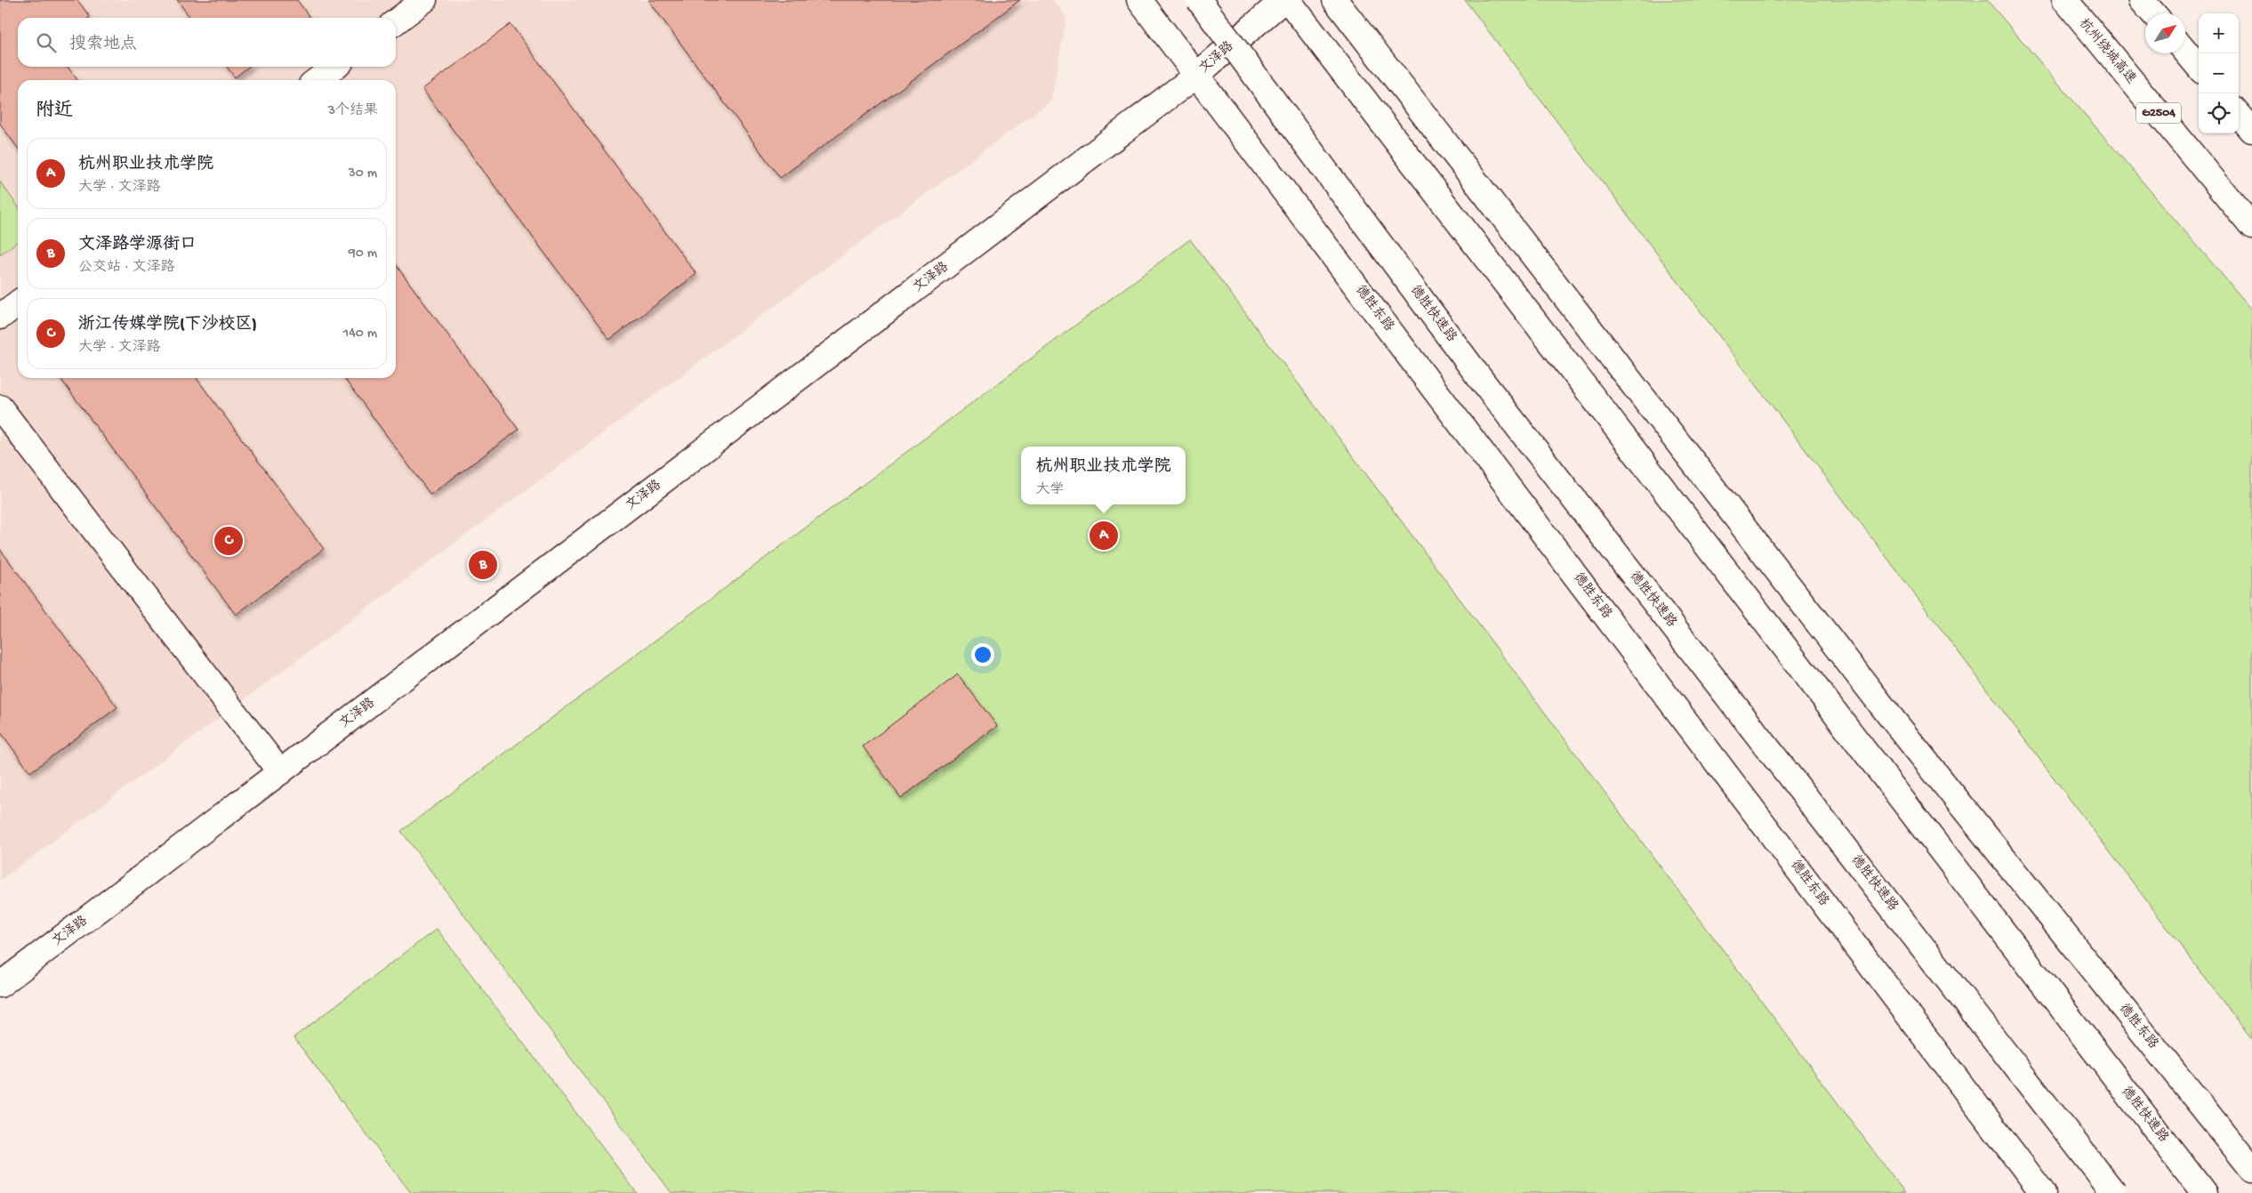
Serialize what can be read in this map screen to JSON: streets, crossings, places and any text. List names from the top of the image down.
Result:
{
  "streets": {
    "main road": [
      "杭州绕城高速",
      "文泽路",
      "G2504",
      "德胜东路",
      "德胜快速路"
    ]
  },
  "crossings": [
    ["文泽路", "德胜东路"]
  ],
  "north": "top right",
  "page": {
    "map_buttons": ["+", "−"],
    "search": "搜索地点",
    "heading": ["附近", "3个结果"],
    "list": [
      {
        "mark": "A",
        "name": "杭州职业技术学院",
        "note": "大学 · 文泽路",
        "value": "30 m"
      },
      {
        "mark": "B",
        "name": "文泽路学源街口",
        "note": "公交站 · 文泽路",
        "value": "90 m"
      },
      {
        "mark": "C",
        "name": "浙江传媒学院(下沙校区)",
        "note": "大学 · 文泽路",
        "value": "140 m"
      }
    ],
    "popup": ["杭州职业技术学院", "大学"],
    "pins": ["A", "C", "B"]
  }
}
